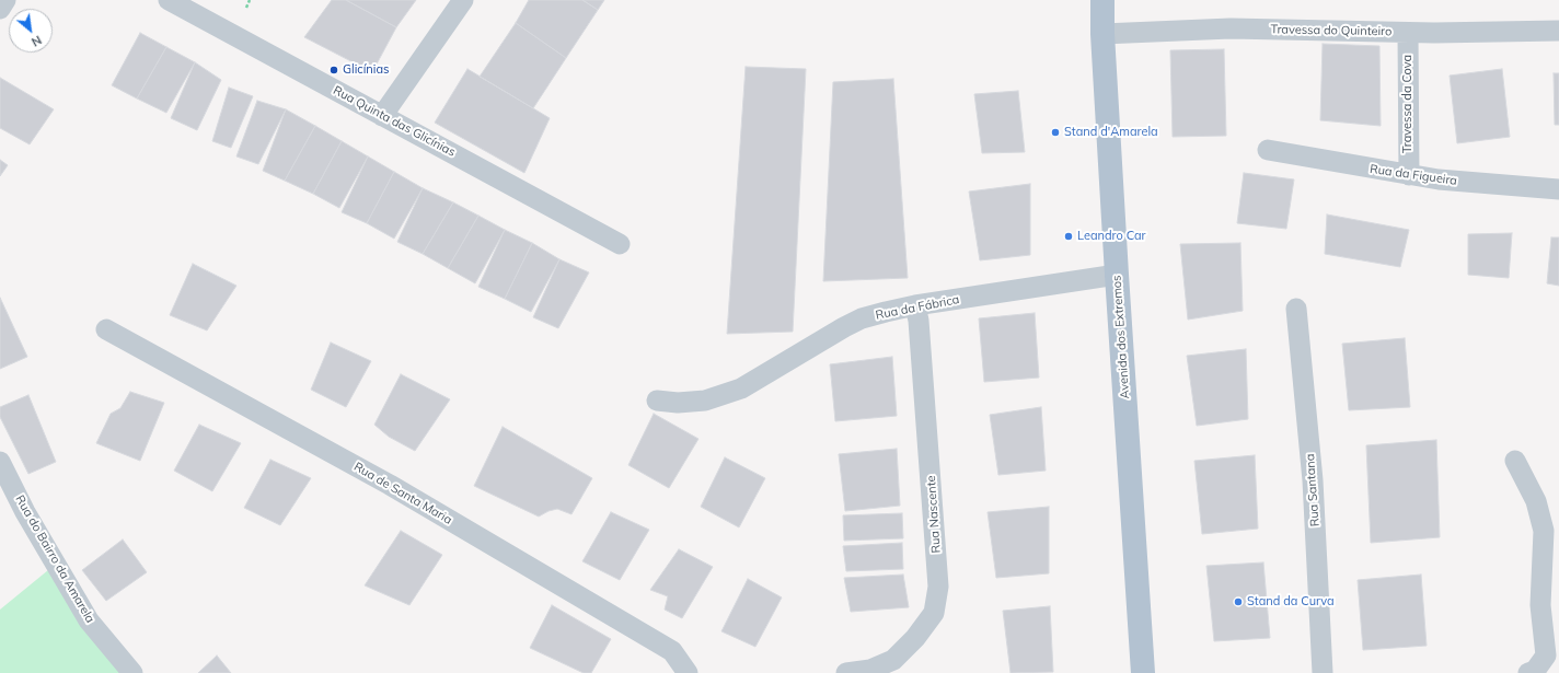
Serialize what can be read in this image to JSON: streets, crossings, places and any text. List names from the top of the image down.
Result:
{
  "streets": {
    "main road": ["Avenida dos Extremos"],
    "street": [
      "Travessa do Quinteiro",
      "Travessa da Cova",
      "Rua Quinta das Glicínias",
      "Rua da Figueira",
      "Rua da Fábrica",
      "Rua Santana",
      "Rua de Santa Maria",
      "Rua Nascente",
      "Rua do Bairro da Amarela"
    ]
  },
  "crossings": [
    ["Travessa do Quinteiro", "Travessa da Cova"],
    ["Travessa do Quinteiro", "Avenida dos Extremos"],
    ["Travessa da Cova", "Rua da Figueira"],
    ["Rua da Fábrica", "Avenida dos Extremos"],
    ["Rua da Fábrica", "Rua Nascente"]
  ],
  "places": [
    "Glicínias",
    "Stand d'Amarela",
    "Leandro Car",
    "Stand da Curva"
  ],
  "north": "bottom right"
}
